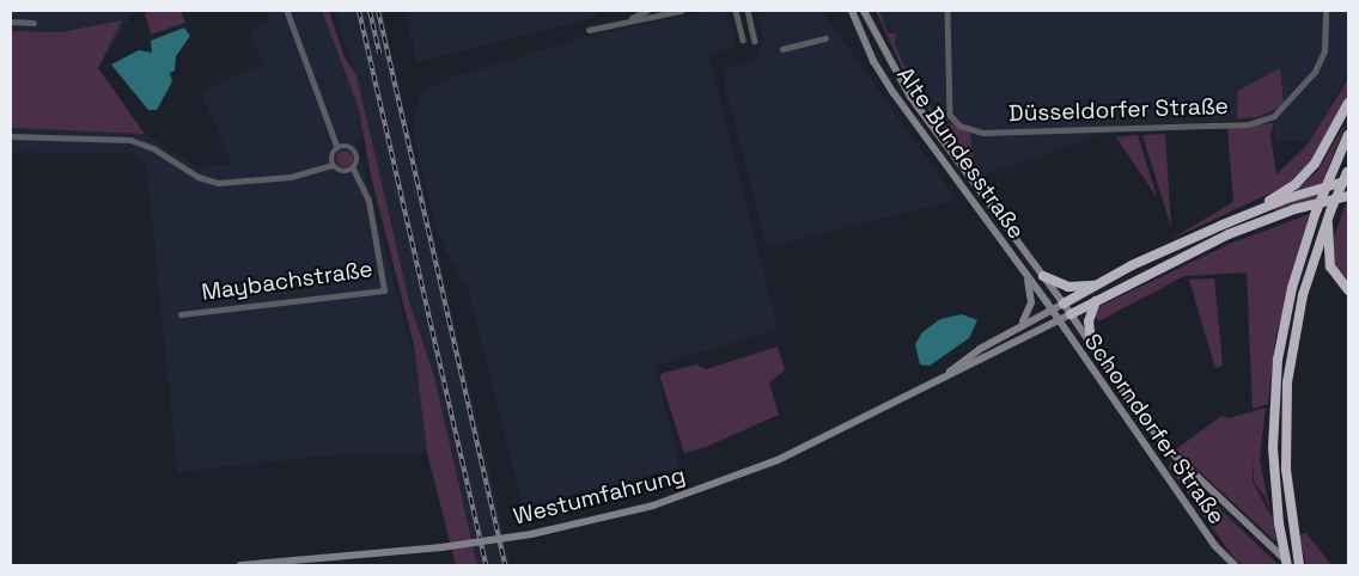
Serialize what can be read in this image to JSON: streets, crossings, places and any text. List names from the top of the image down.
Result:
{
  "streets": {
    "main road": ["Alte Bundesstraße", "Schorndorfer Straße", "Westumfahrung"],
    "street": ["Düsseldorfer Straße", "Maybachstraße"]
  },
  "crossings": [
    ["Alte Bundesstraße", "Schorndorfer Straße"],
    ["Alte Bundesstraße", "Westumfahrung"],
    ["Schorndorfer Straße", "Westumfahrung"]
  ]
}
